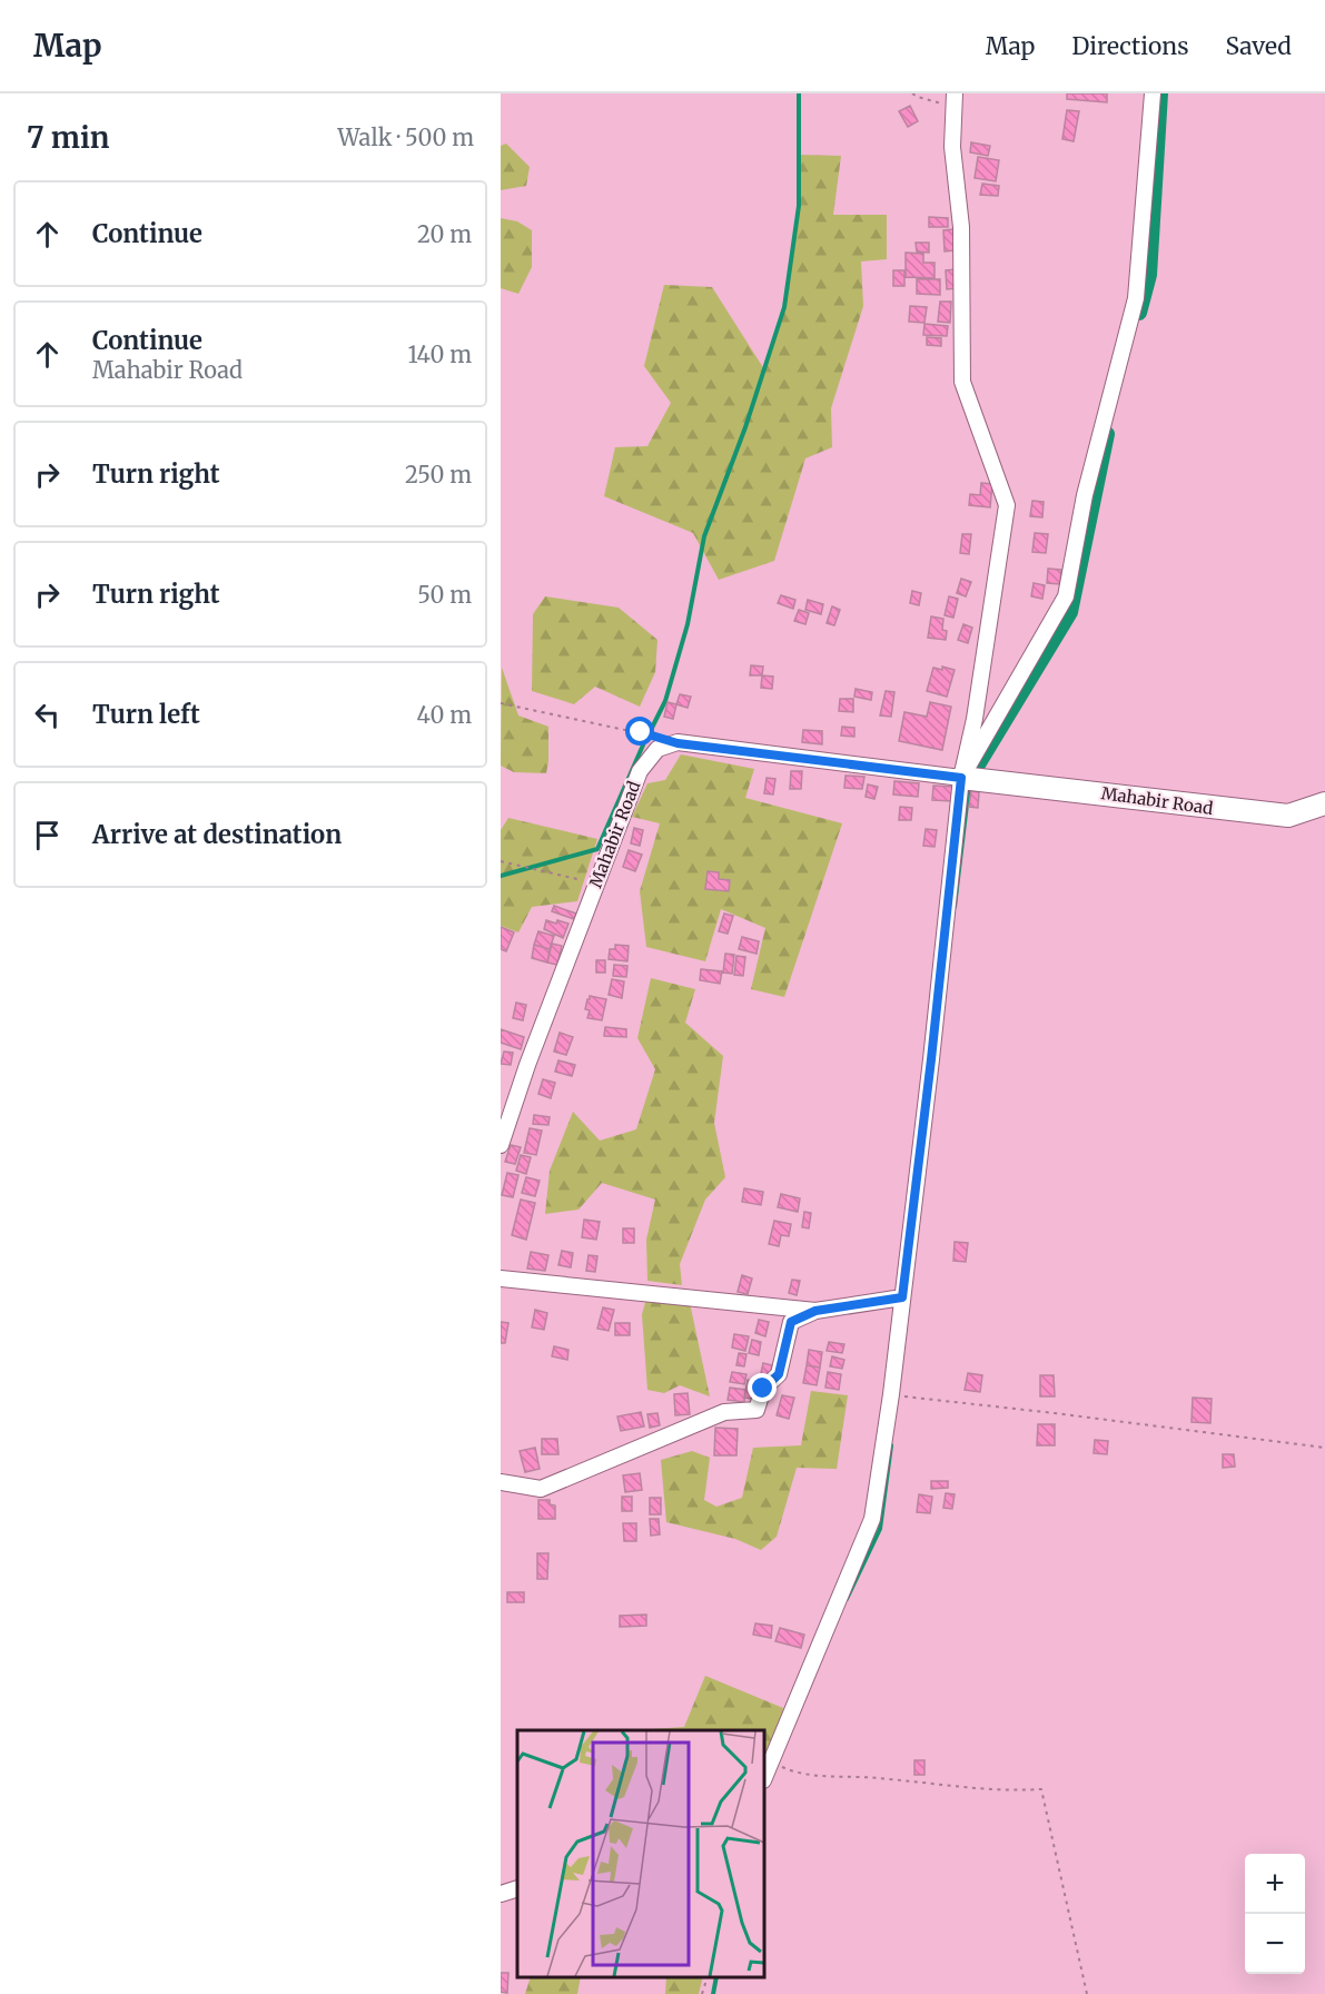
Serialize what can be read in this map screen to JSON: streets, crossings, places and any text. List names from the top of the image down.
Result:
{
  "streets": {
    "street": ["Mahabir Road"]
  },
  "page": {
    "header": "Map",
    "nav": ["Map", "Directions", "Saved"],
    "heading": ["7 min", "Walk · 500 m"],
    "list": [
      ["Continue", "20 m"],
      ["Continue", "Mahabir Road", "140 m"],
      ["Turn right", "250 m"],
      ["Turn right", "50 m"],
      ["Turn left", "40 m"],
      "Arrive at destination"
    ],
    "map_buttons": ["+", "−"]
  }
}
